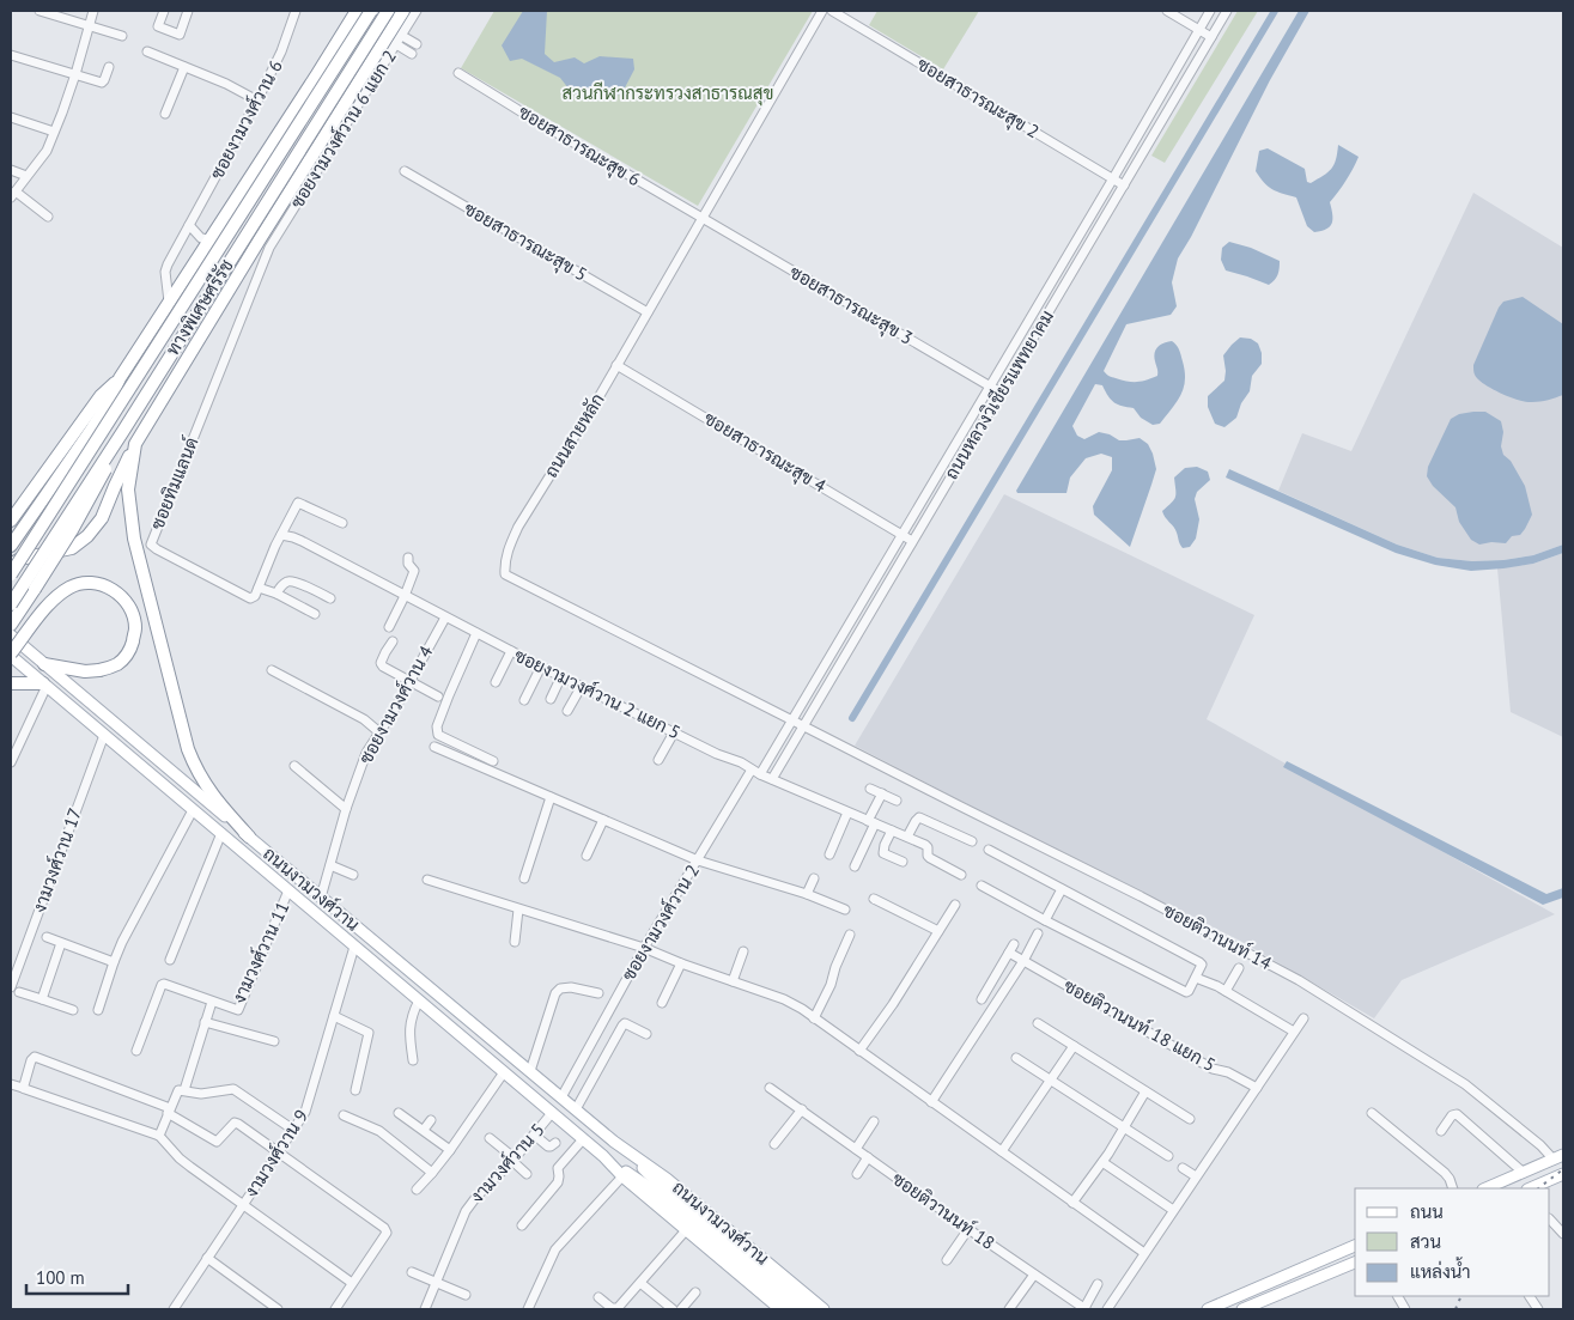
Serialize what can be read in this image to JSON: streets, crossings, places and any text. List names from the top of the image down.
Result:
{
  "streets": {
    "highway": ["ทางพิเศษศรีรัช"],
    "main road": ["ถนนงามวงศ์วาน"],
    "street": [
      "ซอยสาธารณะสุข 2",
      "ซอยงามวงศ์วาน 6",
      "ซอยงามวงศ์วาน 6 แยก 2",
      "ซอยสาธารณะสุข 6",
      "ซอยสาธารณะสุข 5",
      "ซอยสาธารณะสุข 3",
      "ถนนหลวงวิเชียรแพทยาคม",
      "ถนนสายหลัก",
      "ซอยสาธารณะสุข 4",
      "ซอยทิมแลนด์",
      "ซอยงามวงศ์วาน 2 แยก 5",
      "ซอยงามวงศ์วาน 4",
      "งามวงศ์วาน 17",
      "ซอยงามวงศ์วาน 2",
      "ซอยติวานนท์ 14",
      "งามวงศ์วาน 11",
      "ซอยติวานนท์ 18 แยก 5",
      "งามวงศ์วาน 9",
      "งามวงศ์วาน 5",
      "ซอยติวานนท์ 18"
    ]
  },
  "crossings": [
    ["ซอยสาธารณะสุข 2", "ถนนหลวงวิเชียรแพทยาคม"],
    ["ซอยงามวงศ์วาน 6 แยก 2", "ซอยทิมแลนด์"],
    ["ซอยสาธารณะสุข 6", "ซอยสาธารณะสุข 3"],
    ["ซอยสาธารณะสุข 6", "ถนนสายหลัก"],
    ["ซอยสาธารณะสุข 5", "ถนนสายหลัก"],
    ["ซอยสาธารณะสุข 3", "ถนนหลวงวิเชียรแพทยาคม"],
    ["ซอยสาธารณะสุข 3", "ถนนสายหลัก"],
    ["ถนนหลวงวิเชียรแพทยาคม", "ถนนสายหลัก"],
    ["ถนนหลวงวิเชียรแพทยาคม", "ซอยสาธารณะสุข 4"],
    ["ถนนหลวงวิเชียรแพทยาคม", "ซอยติวานนท์ 14"],
    ["ถนนสายหลัก", "ซอยสาธารณะสุข 4"],
    ["ถนนสายหลัก", "ซอยติวานนท์ 14"],
    ["ซอยงามวงศ์วาน 2 แยก 5", "ซอยงามวงศ์วาน 4"],
    ["ซอยงามวงศ์วาน 2 แยก 5", "ซอยงามวงศ์วาน 2"],
    ["ซอยงามวงศ์วาน 4", "ถนนงามวงศ์วาน"],
    ["งามวงศ์วาน 17", "ถนนงามวงศ์วาน"],
    ["ถนนงามวงศ์วาน", "ซอยงามวงศ์วาน 2"],
    ["ถนนงามวงศ์วาน", "งามวงศ์วาน 11"],
    ["ถนนงามวงศ์วาน", "งามวงศ์วาน 9"],
    ["ถนนงามวงศ์วาน", "งามวงศ์วาน 5"]
  ],
  "parks": ["สวนกีฬากระทรวงสาธารณสุข"],
  "legend": ["ถนน", "สวน", "แหล่งน้ำ"],
  "scale_bar": "100 m"
}
